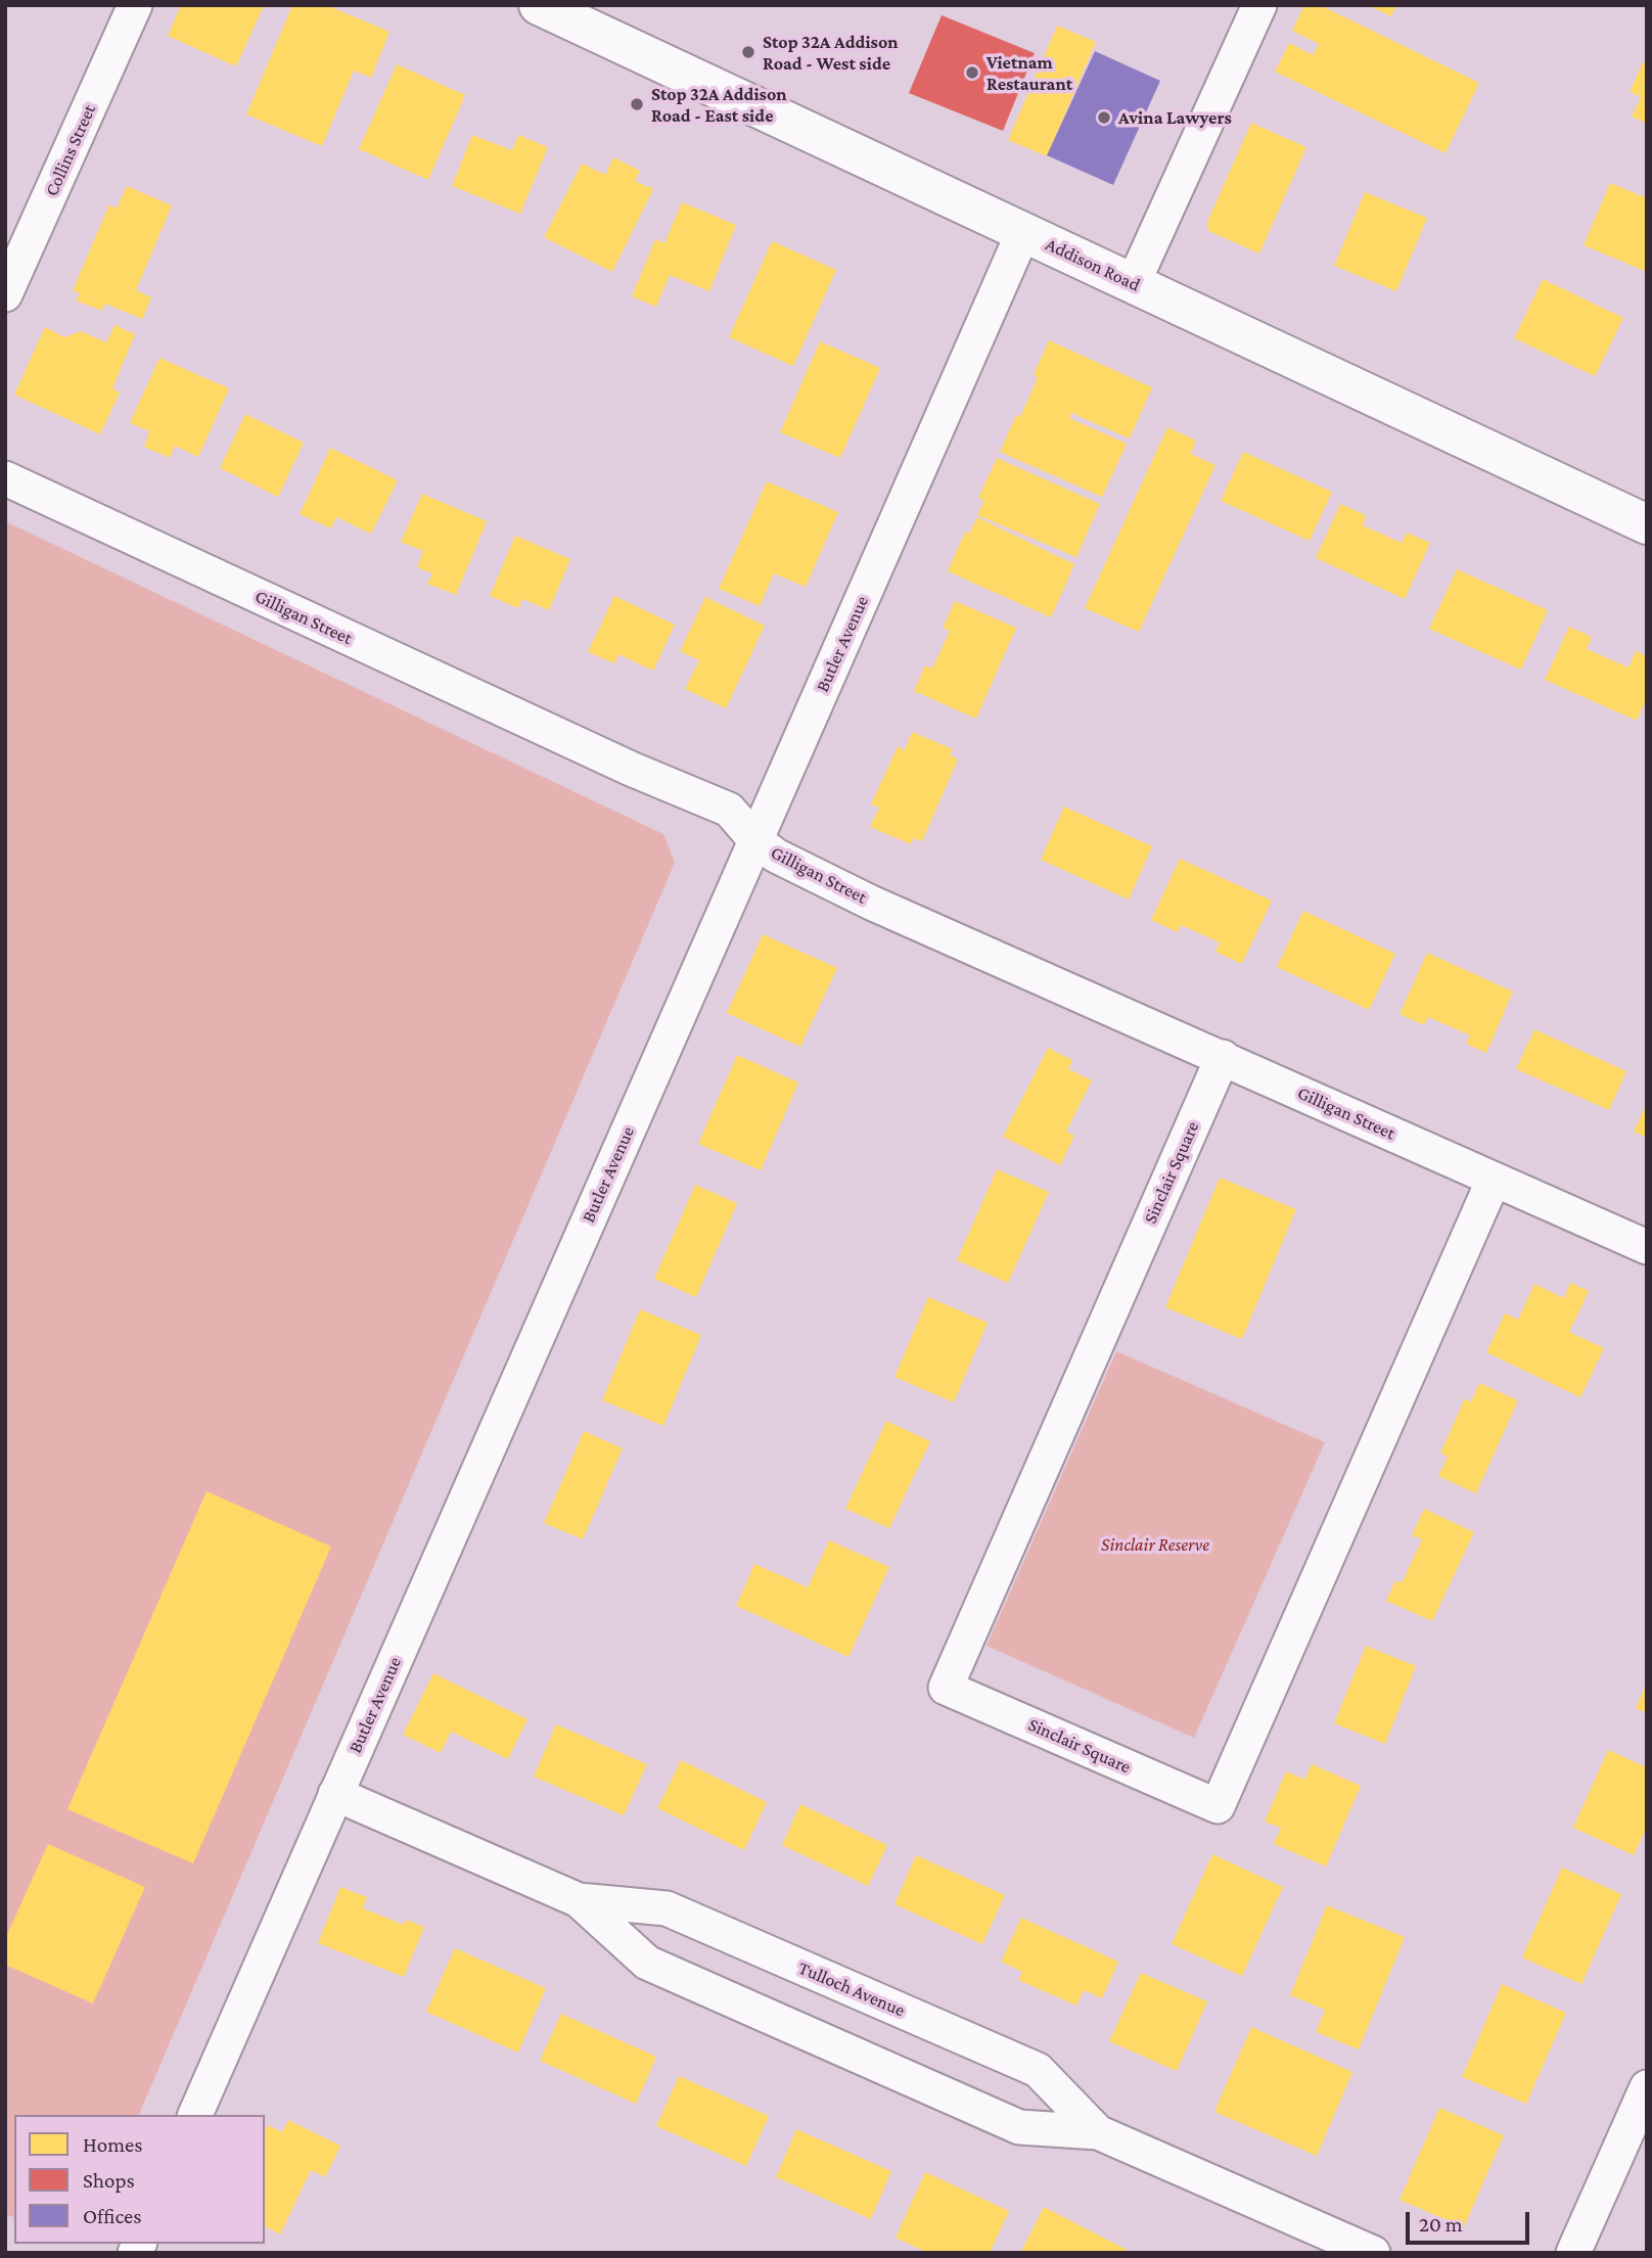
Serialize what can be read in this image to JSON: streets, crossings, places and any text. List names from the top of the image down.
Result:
{
  "streets": {
    "main road": ["Addison Road"],
    "street": [
      "Collins Street",
      "Gilligan Street",
      "Butler Avenue",
      "Sinclair Square",
      "Tulloch Avenue"
    ]
  },
  "crossings": [
    ["Addison Road", "Butler Avenue"],
    ["Gilligan Street", "Butler Avenue"],
    ["Gilligan Street", "Sinclair Square"],
    ["Butler Avenue", "Tulloch Avenue"]
  ],
  "parks": ["Sinclair Reserve"],
  "places": [
    "Stop 32A Addison Road - West side",
    "Vietnam Restaurant",
    "Stop 32A Addison Road - East side",
    "Avina Lawyers"
  ],
  "legend": ["Homes", "Shops", "Offices"],
  "scale_bar": "20 m"
}
